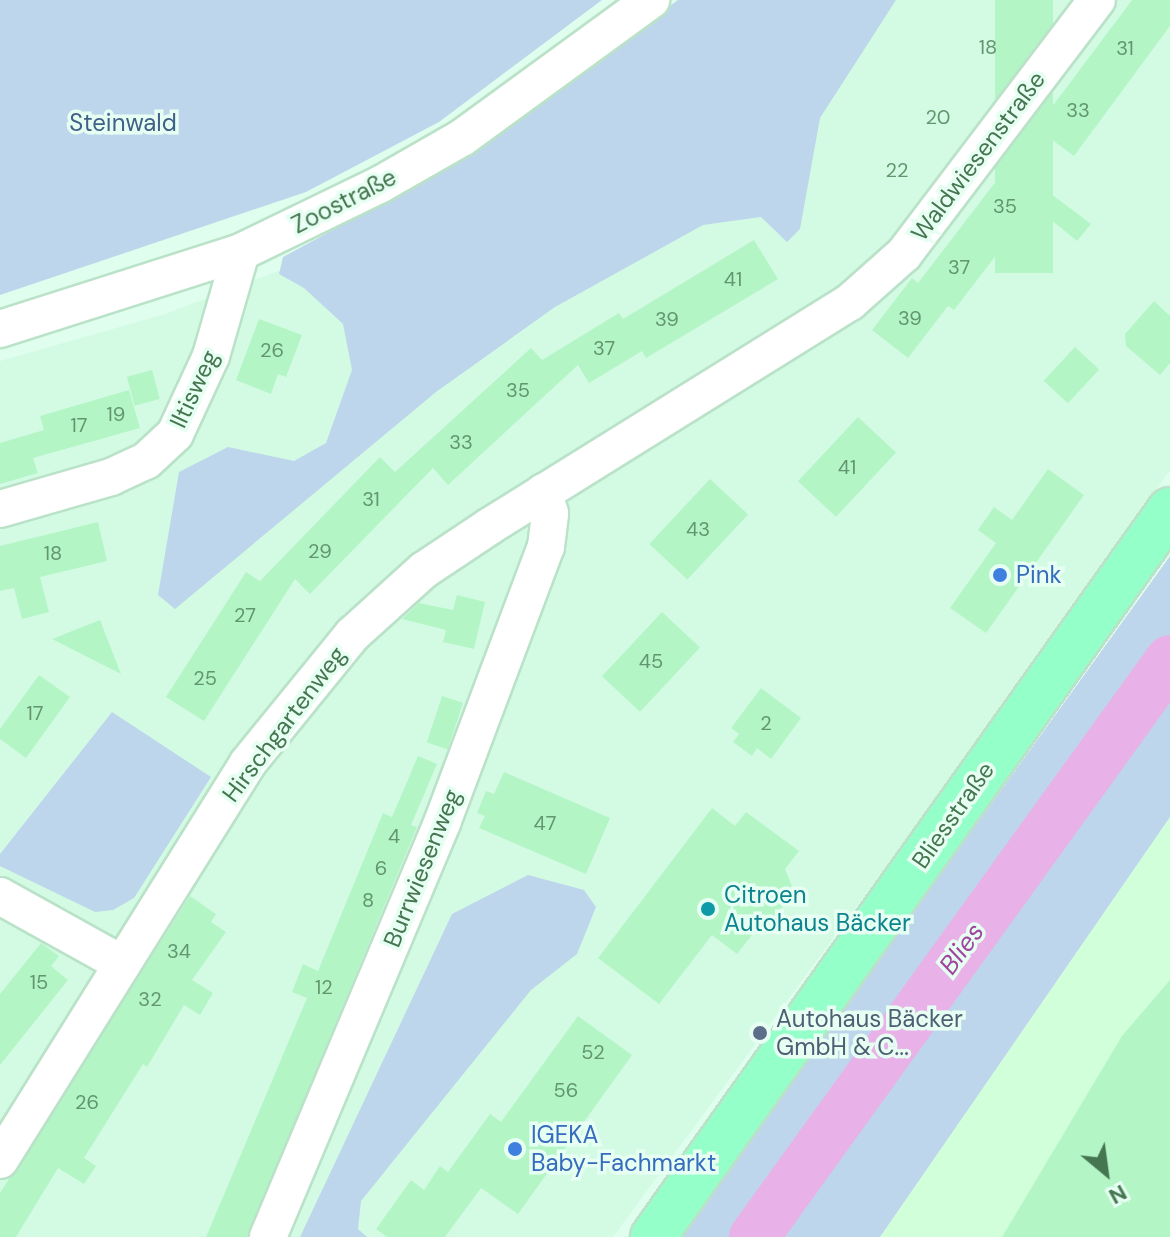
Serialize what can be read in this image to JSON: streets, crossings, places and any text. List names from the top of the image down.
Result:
{
  "streets": {
    "main road": ["Bliesstraße"],
    "street": [
      "Waldwiesenstraße",
      "Zoostraße",
      "Iltisweg",
      "Hirschgartenweg",
      "Burrwiesenweg"
    ]
  },
  "crossings": [
    ["Waldwiesenstraße", "Hirschgartenweg"],
    ["Zoostraße", "Iltisweg"],
    ["Hirschgartenweg", "Burrwiesenweg"]
  ],
  "water": ["Blies"],
  "parks": ["Steinwald"],
  "places": [
    "Pink",
    "Citroen Autohaus Bäcker",
    "Autohaus Bäcker GmbH & C...",
    "IGEKA Baby-Fachmarkt"
  ],
  "house_numbers": [
    "18",
    "31",
    "33",
    "20",
    "22",
    "35",
    "37",
    "41",
    "39",
    "39",
    "37",
    "26",
    "35",
    "19",
    "17",
    "33",
    "41",
    "31",
    "43",
    "29",
    "18",
    "27",
    "45",
    "25",
    "17",
    "2",
    "47",
    "4",
    "6",
    "8",
    "34",
    "15",
    "12",
    "32",
    "52",
    "56",
    "26"
  ],
  "north": "bottom right"
}
